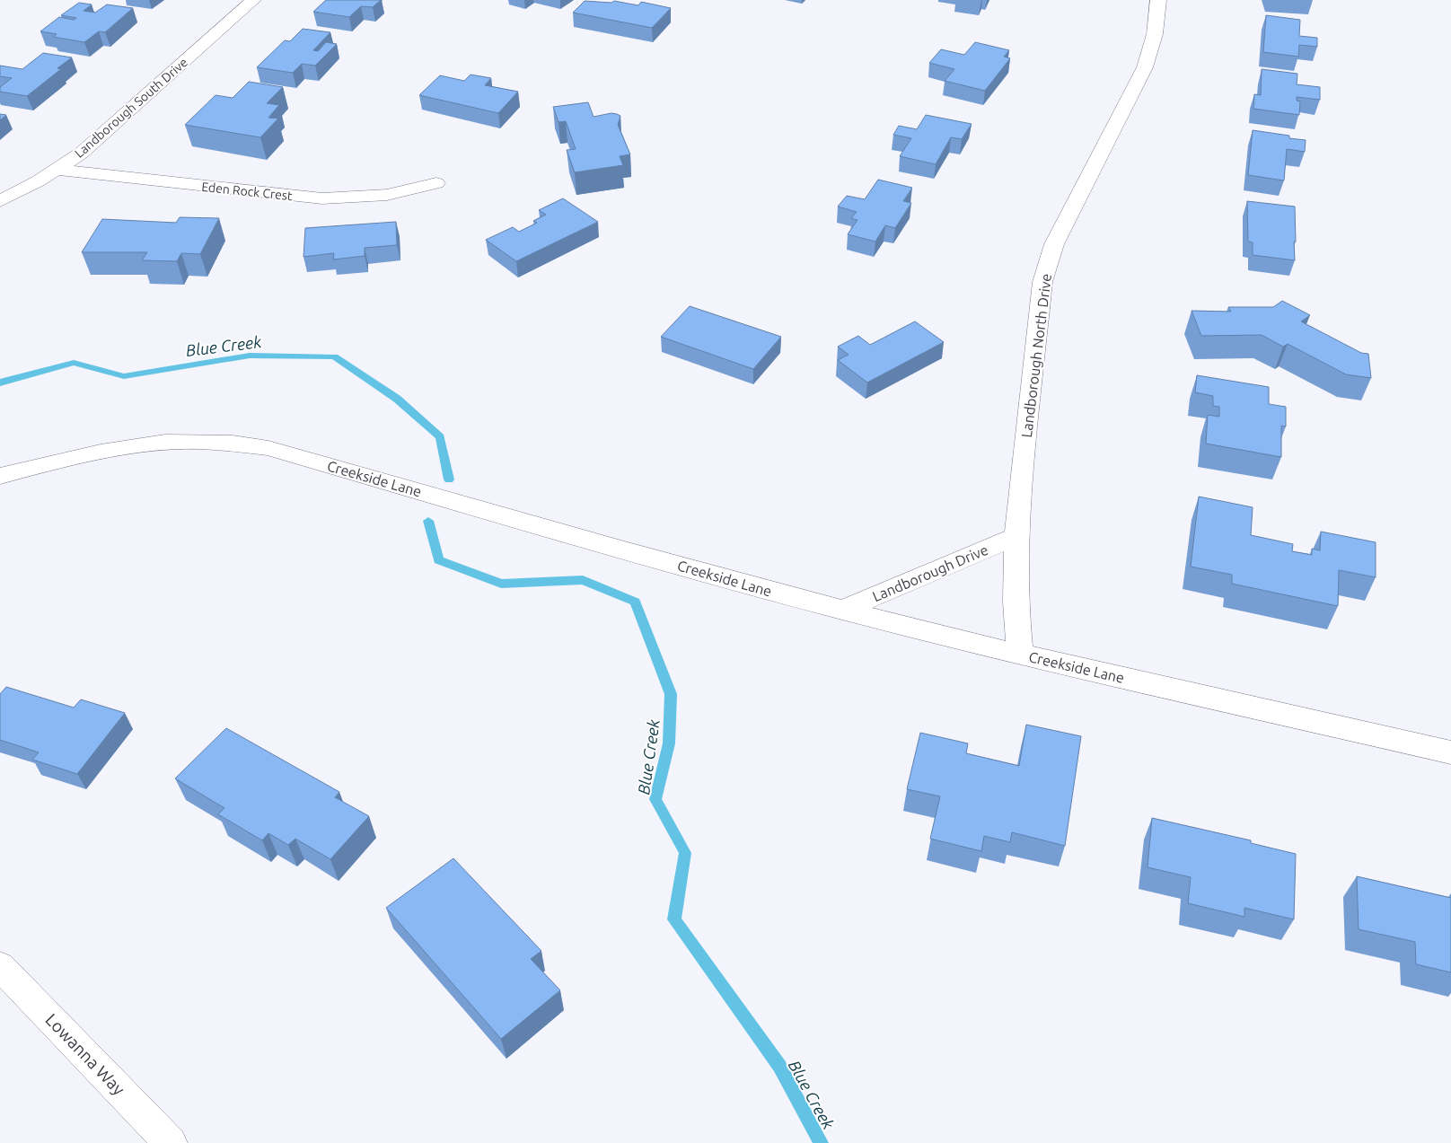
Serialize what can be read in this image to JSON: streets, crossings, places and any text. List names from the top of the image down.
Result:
{
  "streets": {
    "street": [
      "Landborough South Drive",
      "Eden Rock Crest",
      "Landborough North Drive",
      "Creekside Lane",
      "Landborough Drive",
      "Lowanna Way"
    ]
  },
  "crossings": [
    ["Landborough South Drive", "Eden Rock Crest"],
    ["Landborough North Drive", "Creekside Lane"],
    ["Landborough North Drive", "Landborough Drive"],
    ["Creekside Lane", "Landborough Drive"]
  ],
  "water": ["Blue Creek"]
}
